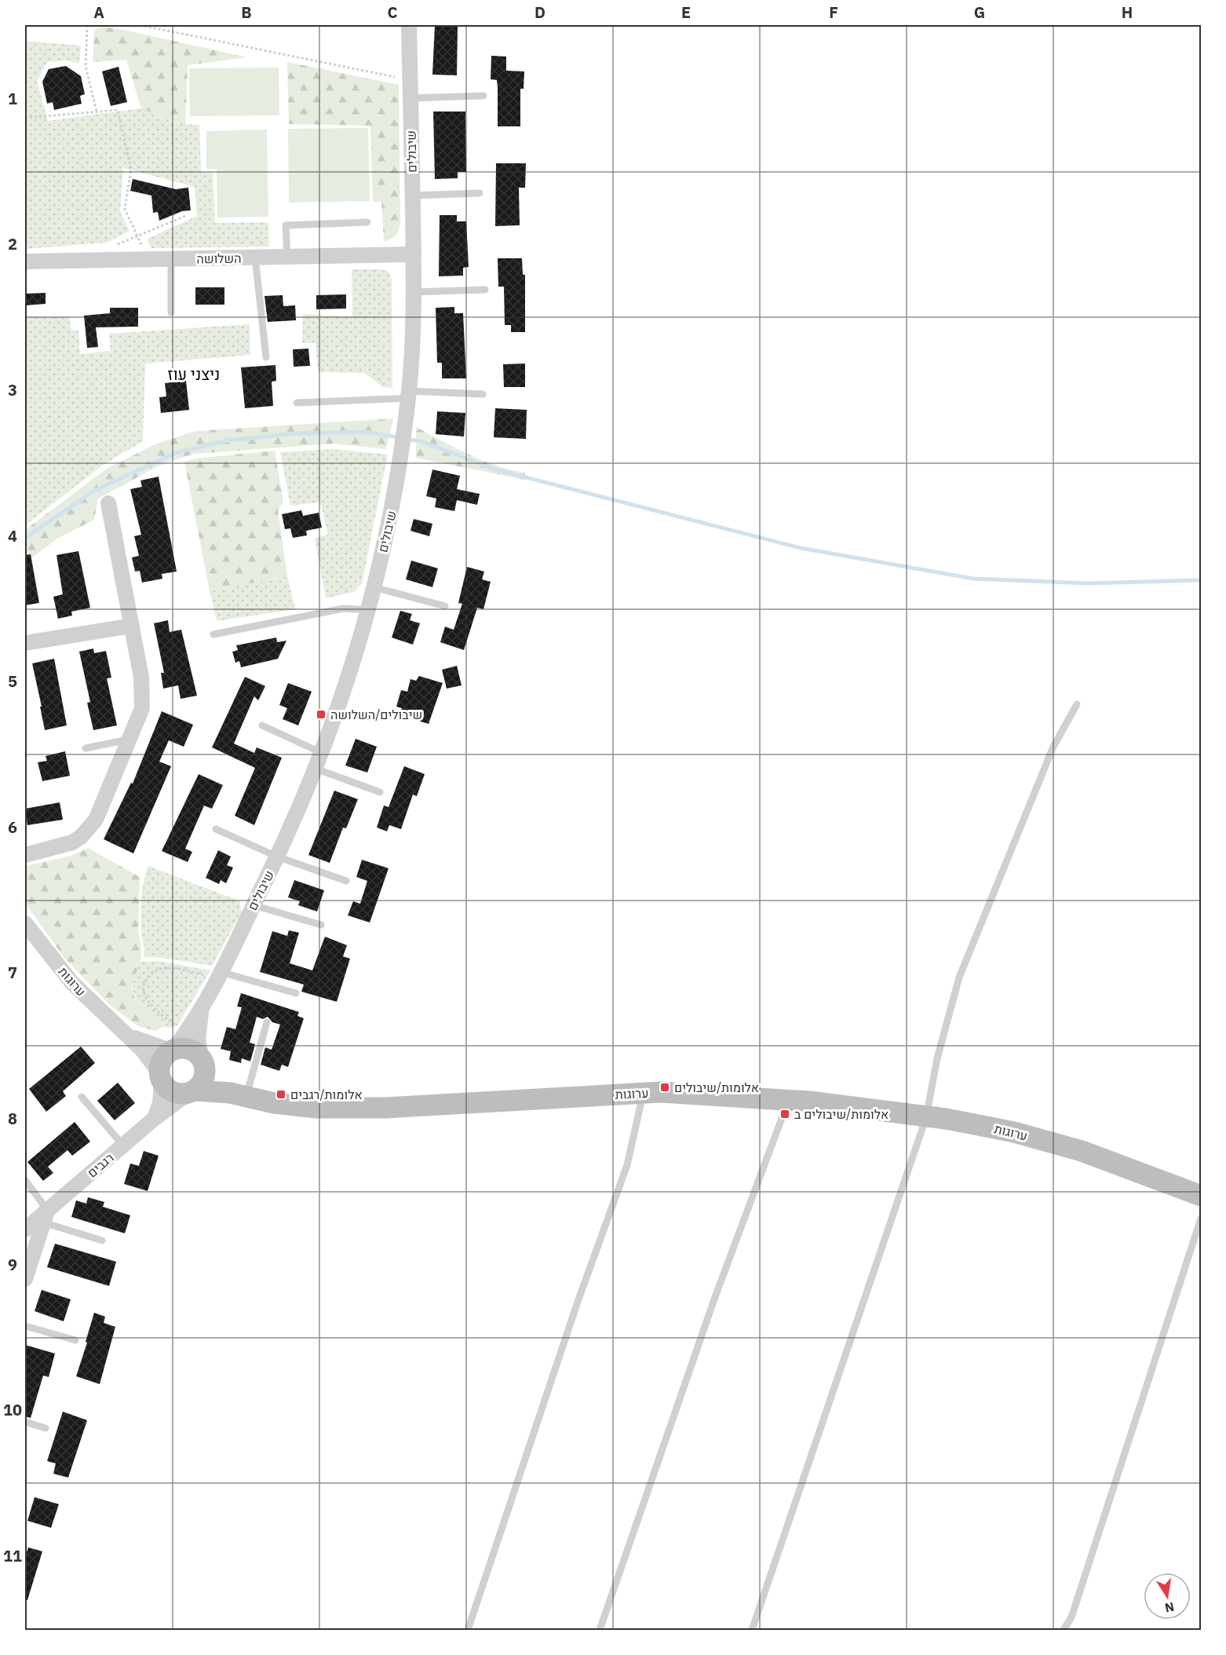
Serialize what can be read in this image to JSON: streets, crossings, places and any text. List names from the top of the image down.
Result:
{
  "streets": {
    "street": [
      "שיבולים",
      "השלושה",
      "ערוגות",
      "רגבים"
    ]
  },
  "crossings": [
    ["שיבולים", "השלושה"],
    ["שיבולים", "ערוגות"],
    ["שיבולים", "רגבים"],
    ["ערוגות", "רגבים"]
  ],
  "districts": ["ניצני עוז"],
  "places": {
    "transit": [
      "שיבולים/השלושה",
      "אלומות/שיבולים",
      "אלומות/רגבים",
      "אלומות/שיבולים ב"
    ]
  },
  "north": "bottom",
  "grid": {
    "columns": [
      "A",
      "B",
      "C",
      "D",
      "E",
      "F",
      "G",
      "H"
    ],
    "rows": [
      "1",
      "2",
      "3",
      "4",
      "5",
      "6",
      "7",
      "8",
      "9",
      "10",
      "11"
    ]
  }
}
